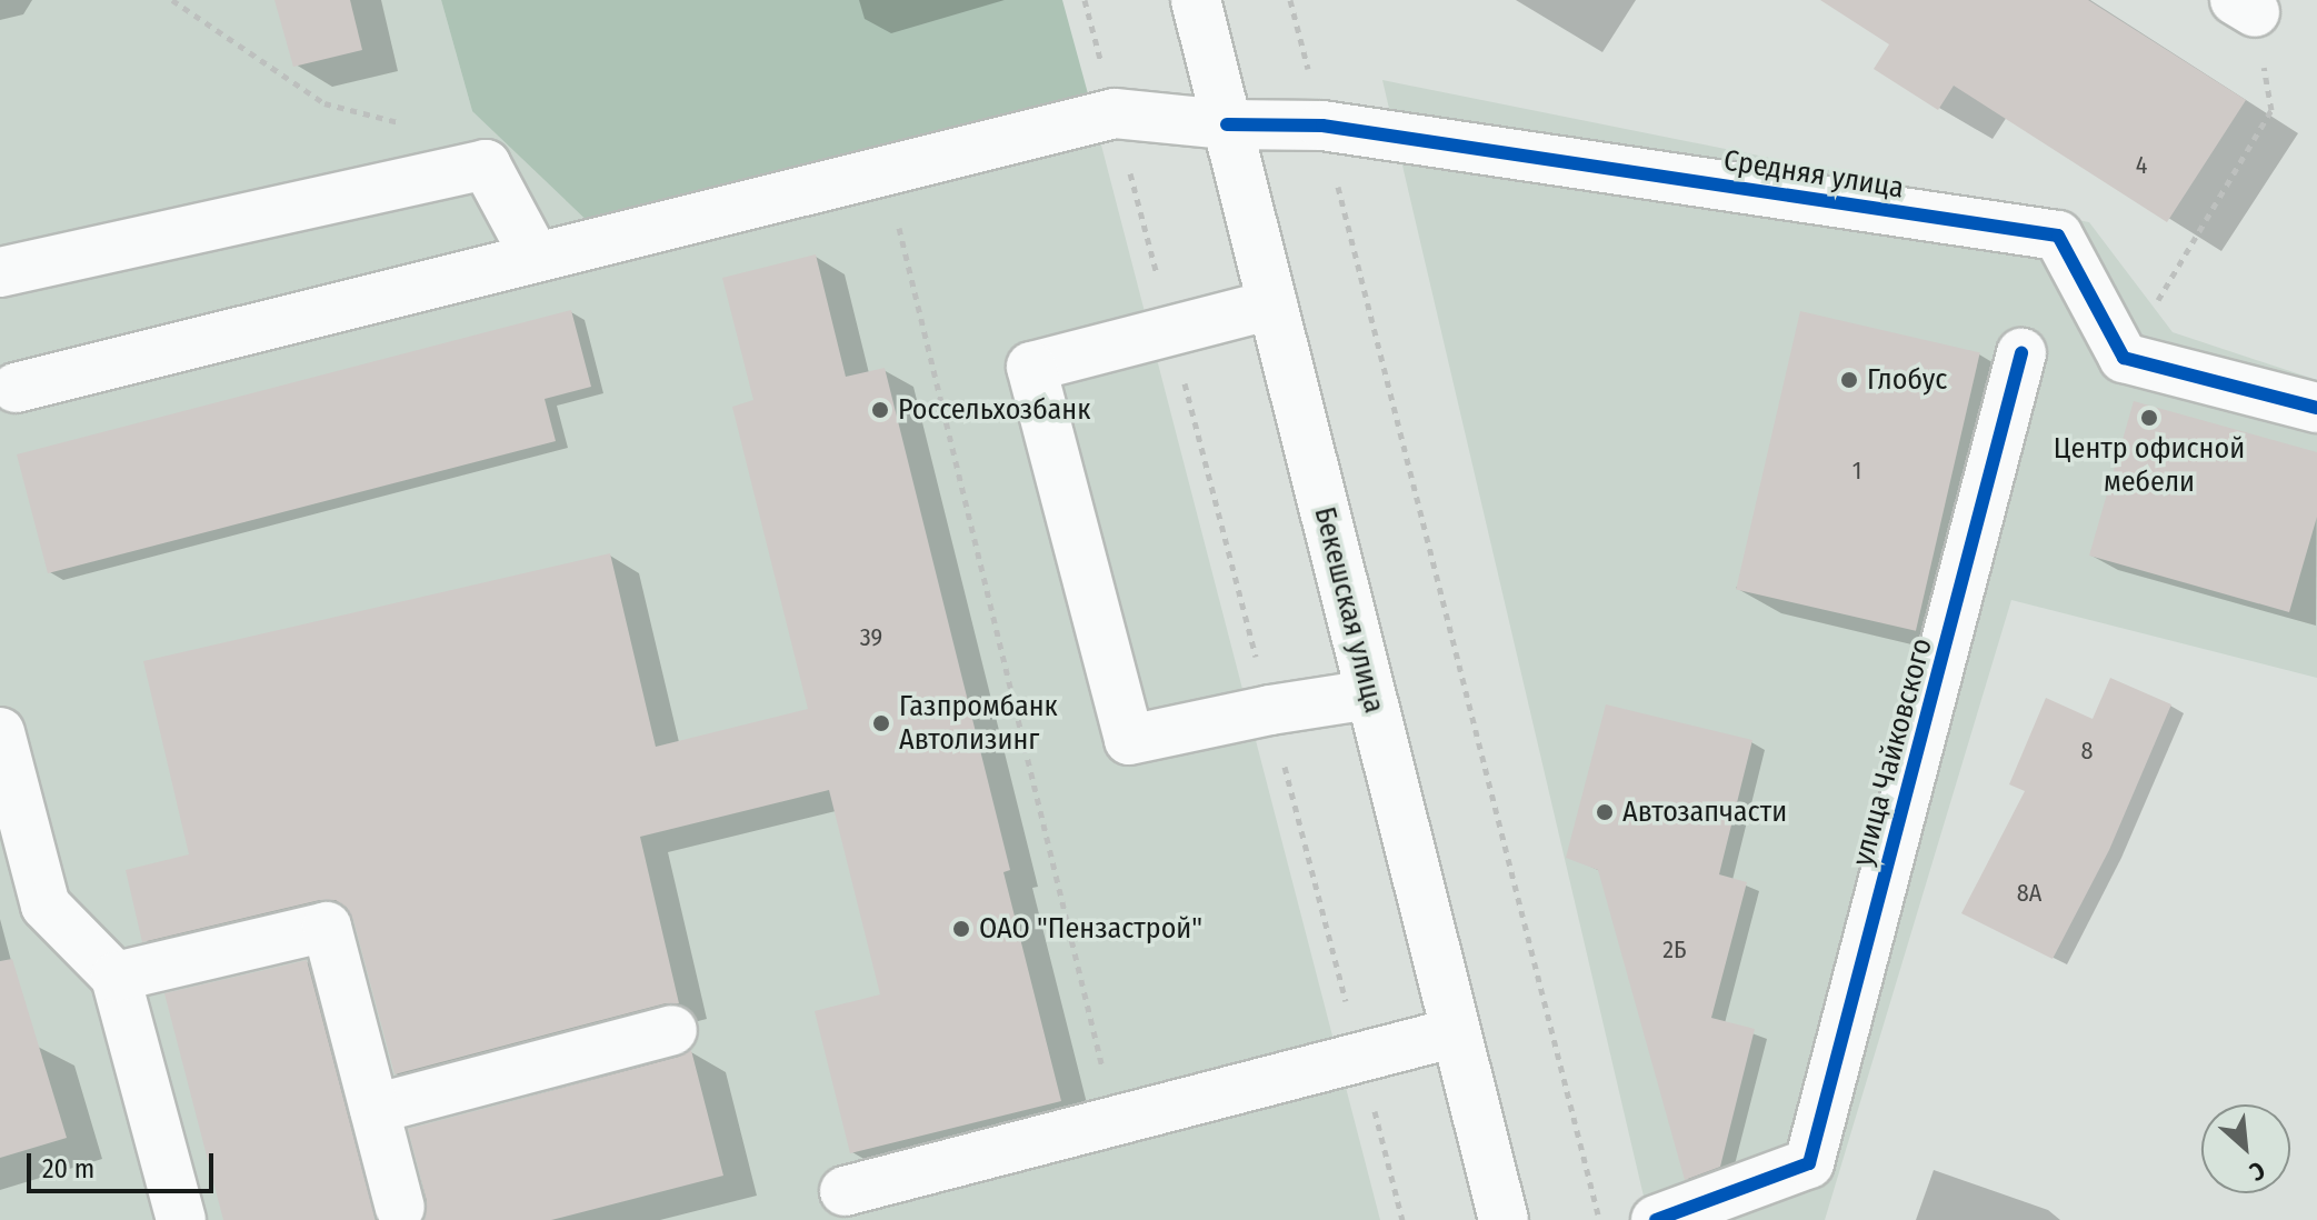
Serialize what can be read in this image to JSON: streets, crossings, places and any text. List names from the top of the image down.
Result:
{
  "streets": {
    "street": ["Средняя улица", "Бекешская улица", "улица Чайковского"]
  },
  "crossings": [
    ["Средняя улица", "Бекешская улица"]
  ],
  "places": [
    "Глобус",
    "Россельхозбанк",
    "Центр офисной мебели",
    "Газпромбанк Автолизинг",
    "Автозапчасти",
    "ОАО \"Пензастрой\""
  ],
  "house_numbers": [
    "4",
    "1",
    "39",
    "8",
    "8А",
    "2Б"
  ],
  "scale_bar": "20 m",
  "north": "bottom right"
}
